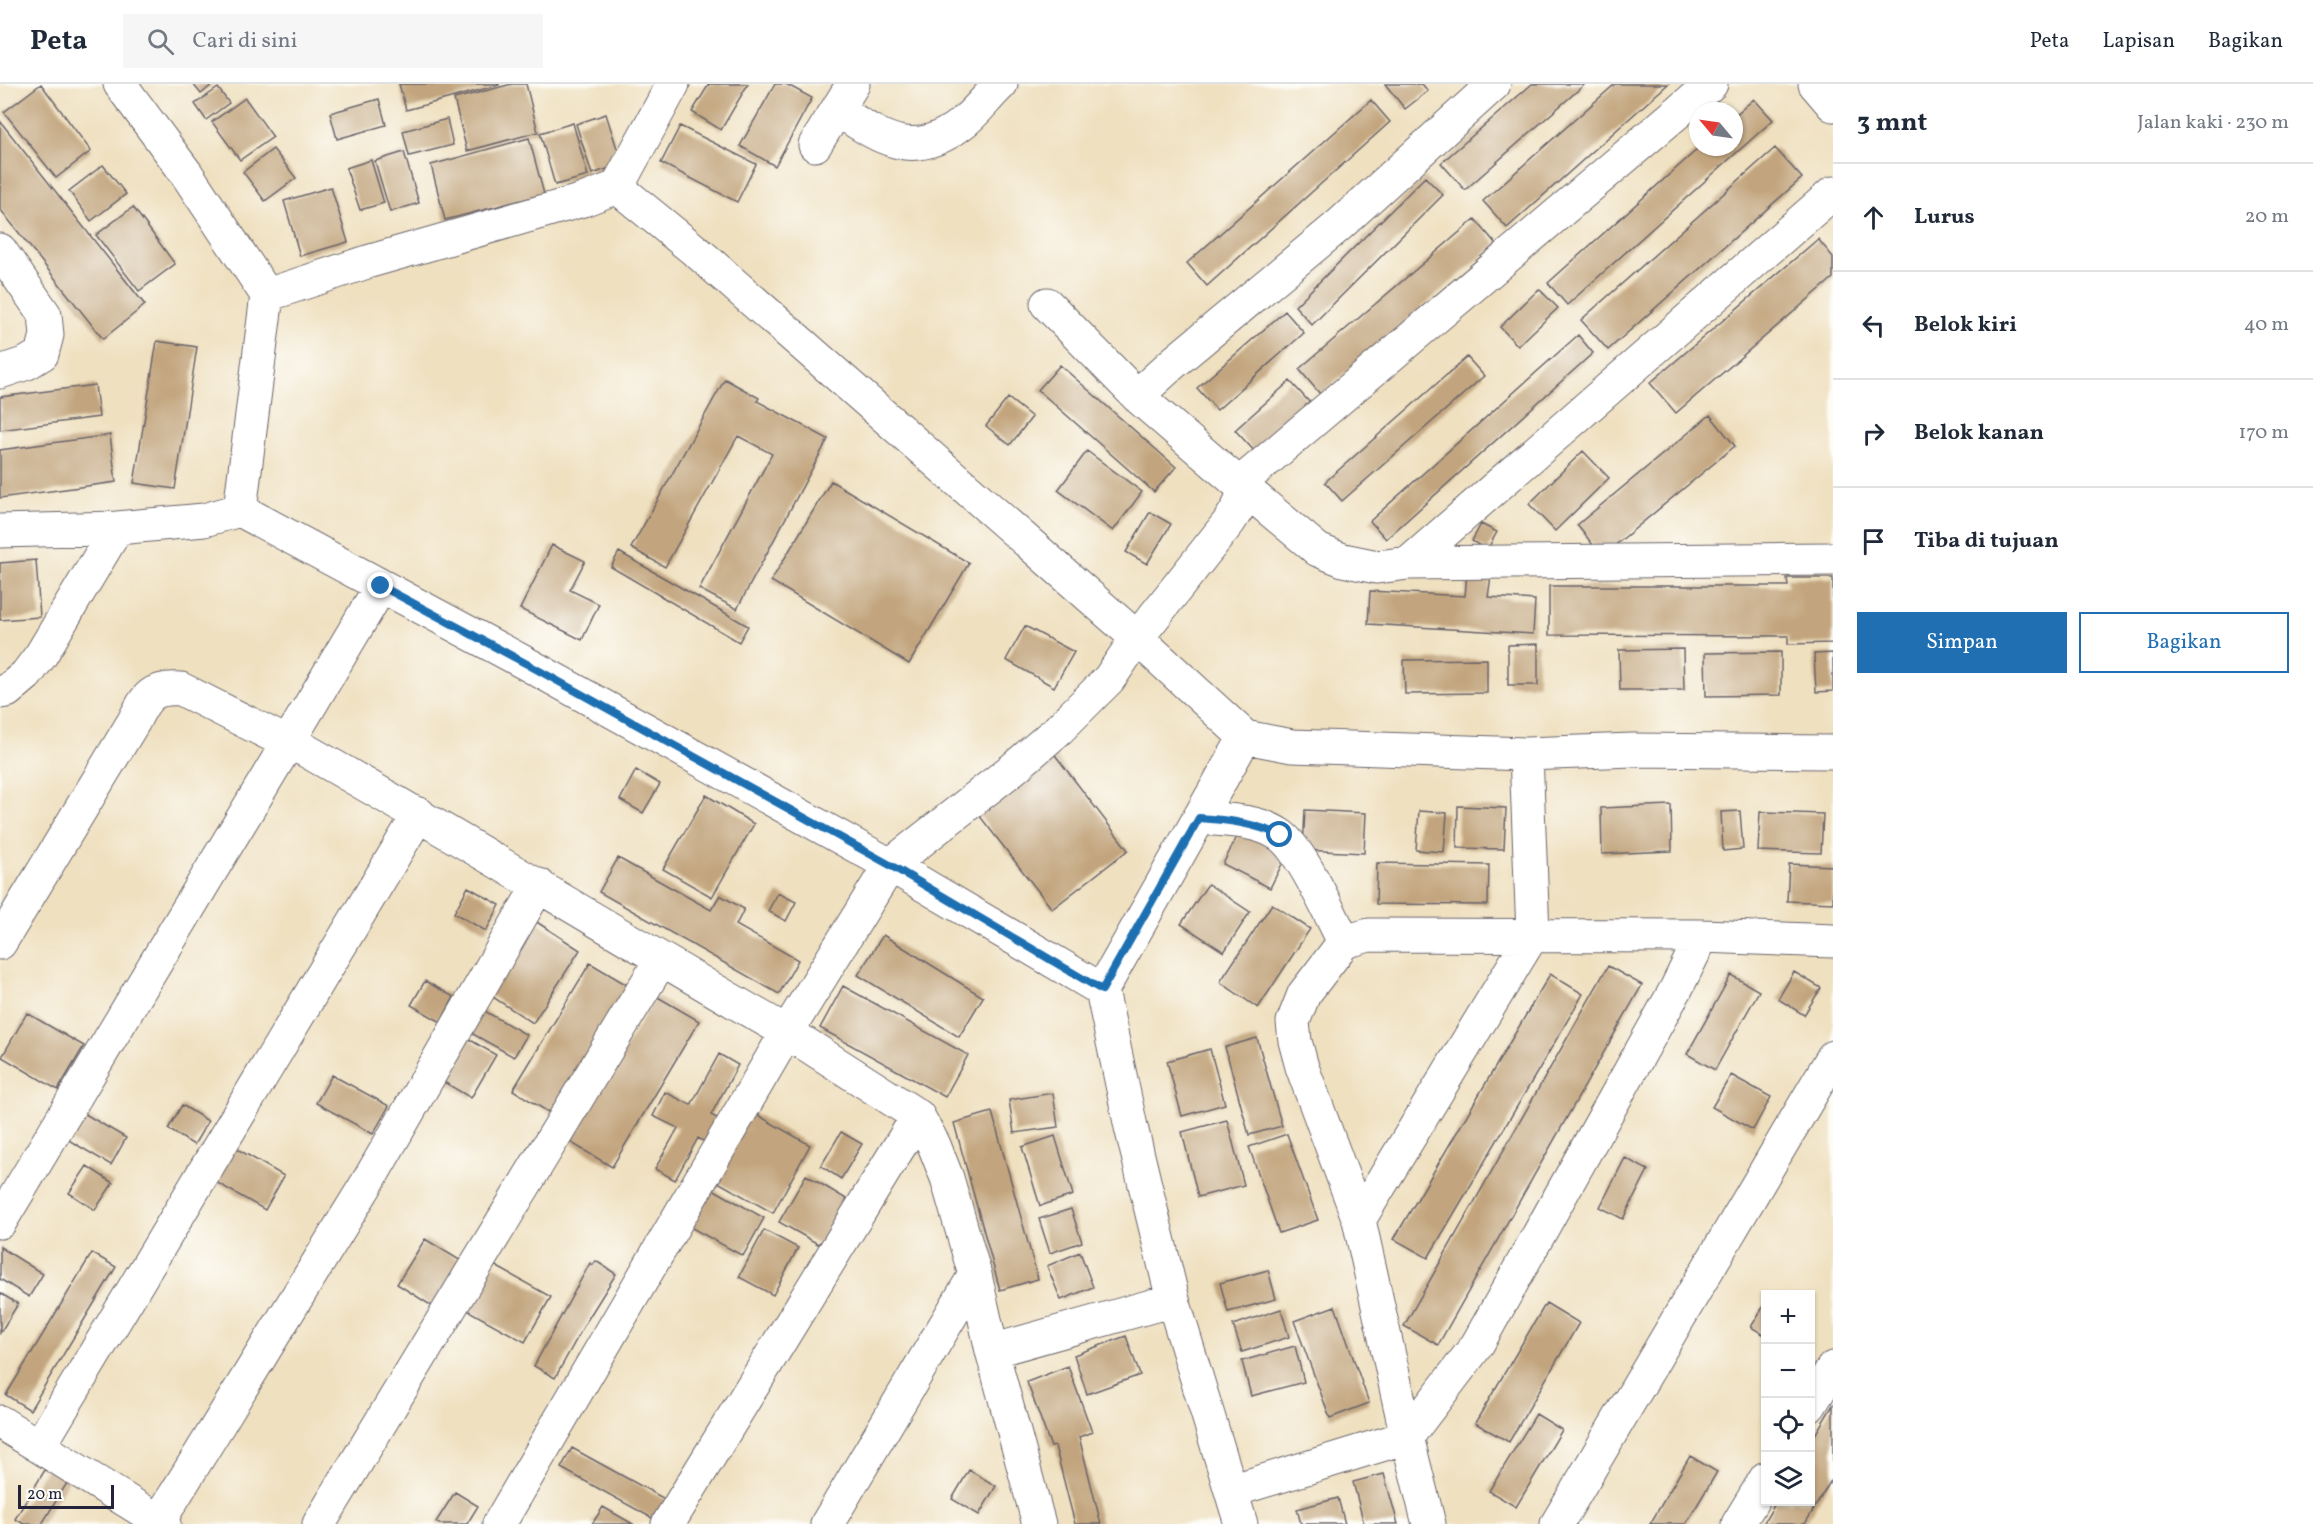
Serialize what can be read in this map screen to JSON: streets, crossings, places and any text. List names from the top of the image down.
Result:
{
  "scale_bar": "20 m",
  "north": "top left",
  "page": {
    "header": "Peta",
    "search": "Cari di sini",
    "nav": ["Peta", "Lapisan", "Bagikan"],
    "heading": ["3 mnt", "Jalan kaki · 230 m"],
    "list": [
      ["Lurus", "20 m"],
      ["Belok kiri", "40 m"],
      ["Belok kanan", "170 m"],
      "Tiba di tujuan"
    ],
    "buttons": ["Simpan", "Bagikan"],
    "map_buttons": ["+", "−"],
    "scale": "20 m"
  }
}
